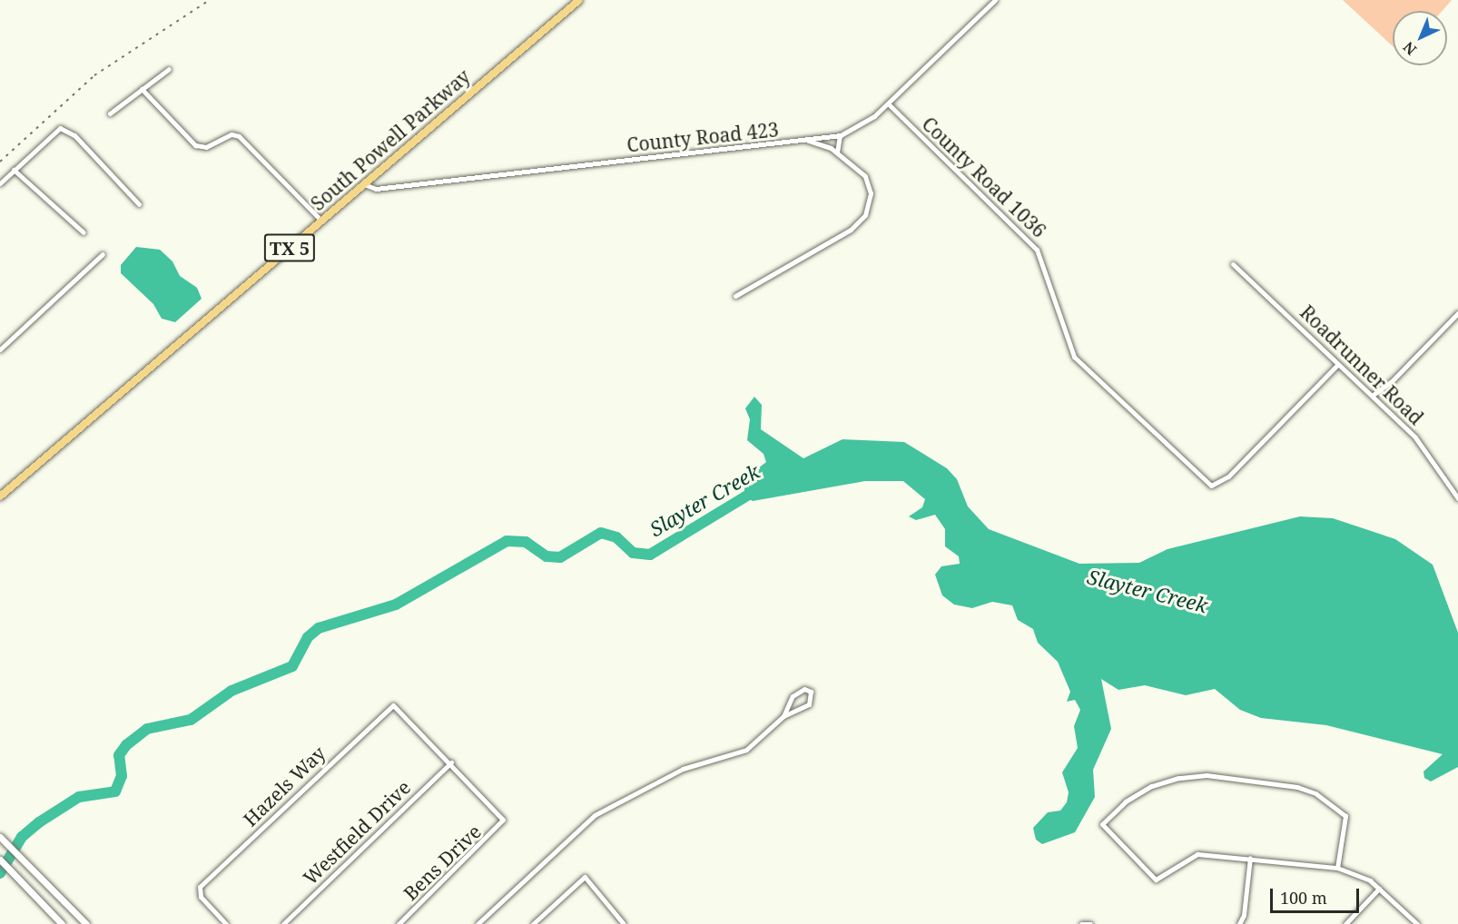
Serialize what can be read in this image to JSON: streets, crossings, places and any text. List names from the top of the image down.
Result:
{
  "streets": {
    "main road": ["South Powell Parkway", "TX 5"],
    "street": [
      "County Road 423",
      "County Road 1036",
      "Roadrunner Road",
      "Hazels Way",
      "Westfield Drive",
      "Bens Drive"
    ]
  },
  "crossings": [
    ["County Road 423", "South Powell Parkway"],
    ["County Road 423", "County Road 1036"],
    ["County Road 1036", "Roadrunner Road"],
    ["Hazels Way", "Westfield Drive"],
    ["Hazels Way", "Bens Drive"],
    ["Westfield Drive", "Bens Drive"]
  ],
  "water": ["Slayter Creek"],
  "scale_bar": "100 m",
  "north": "bottom left"
}
